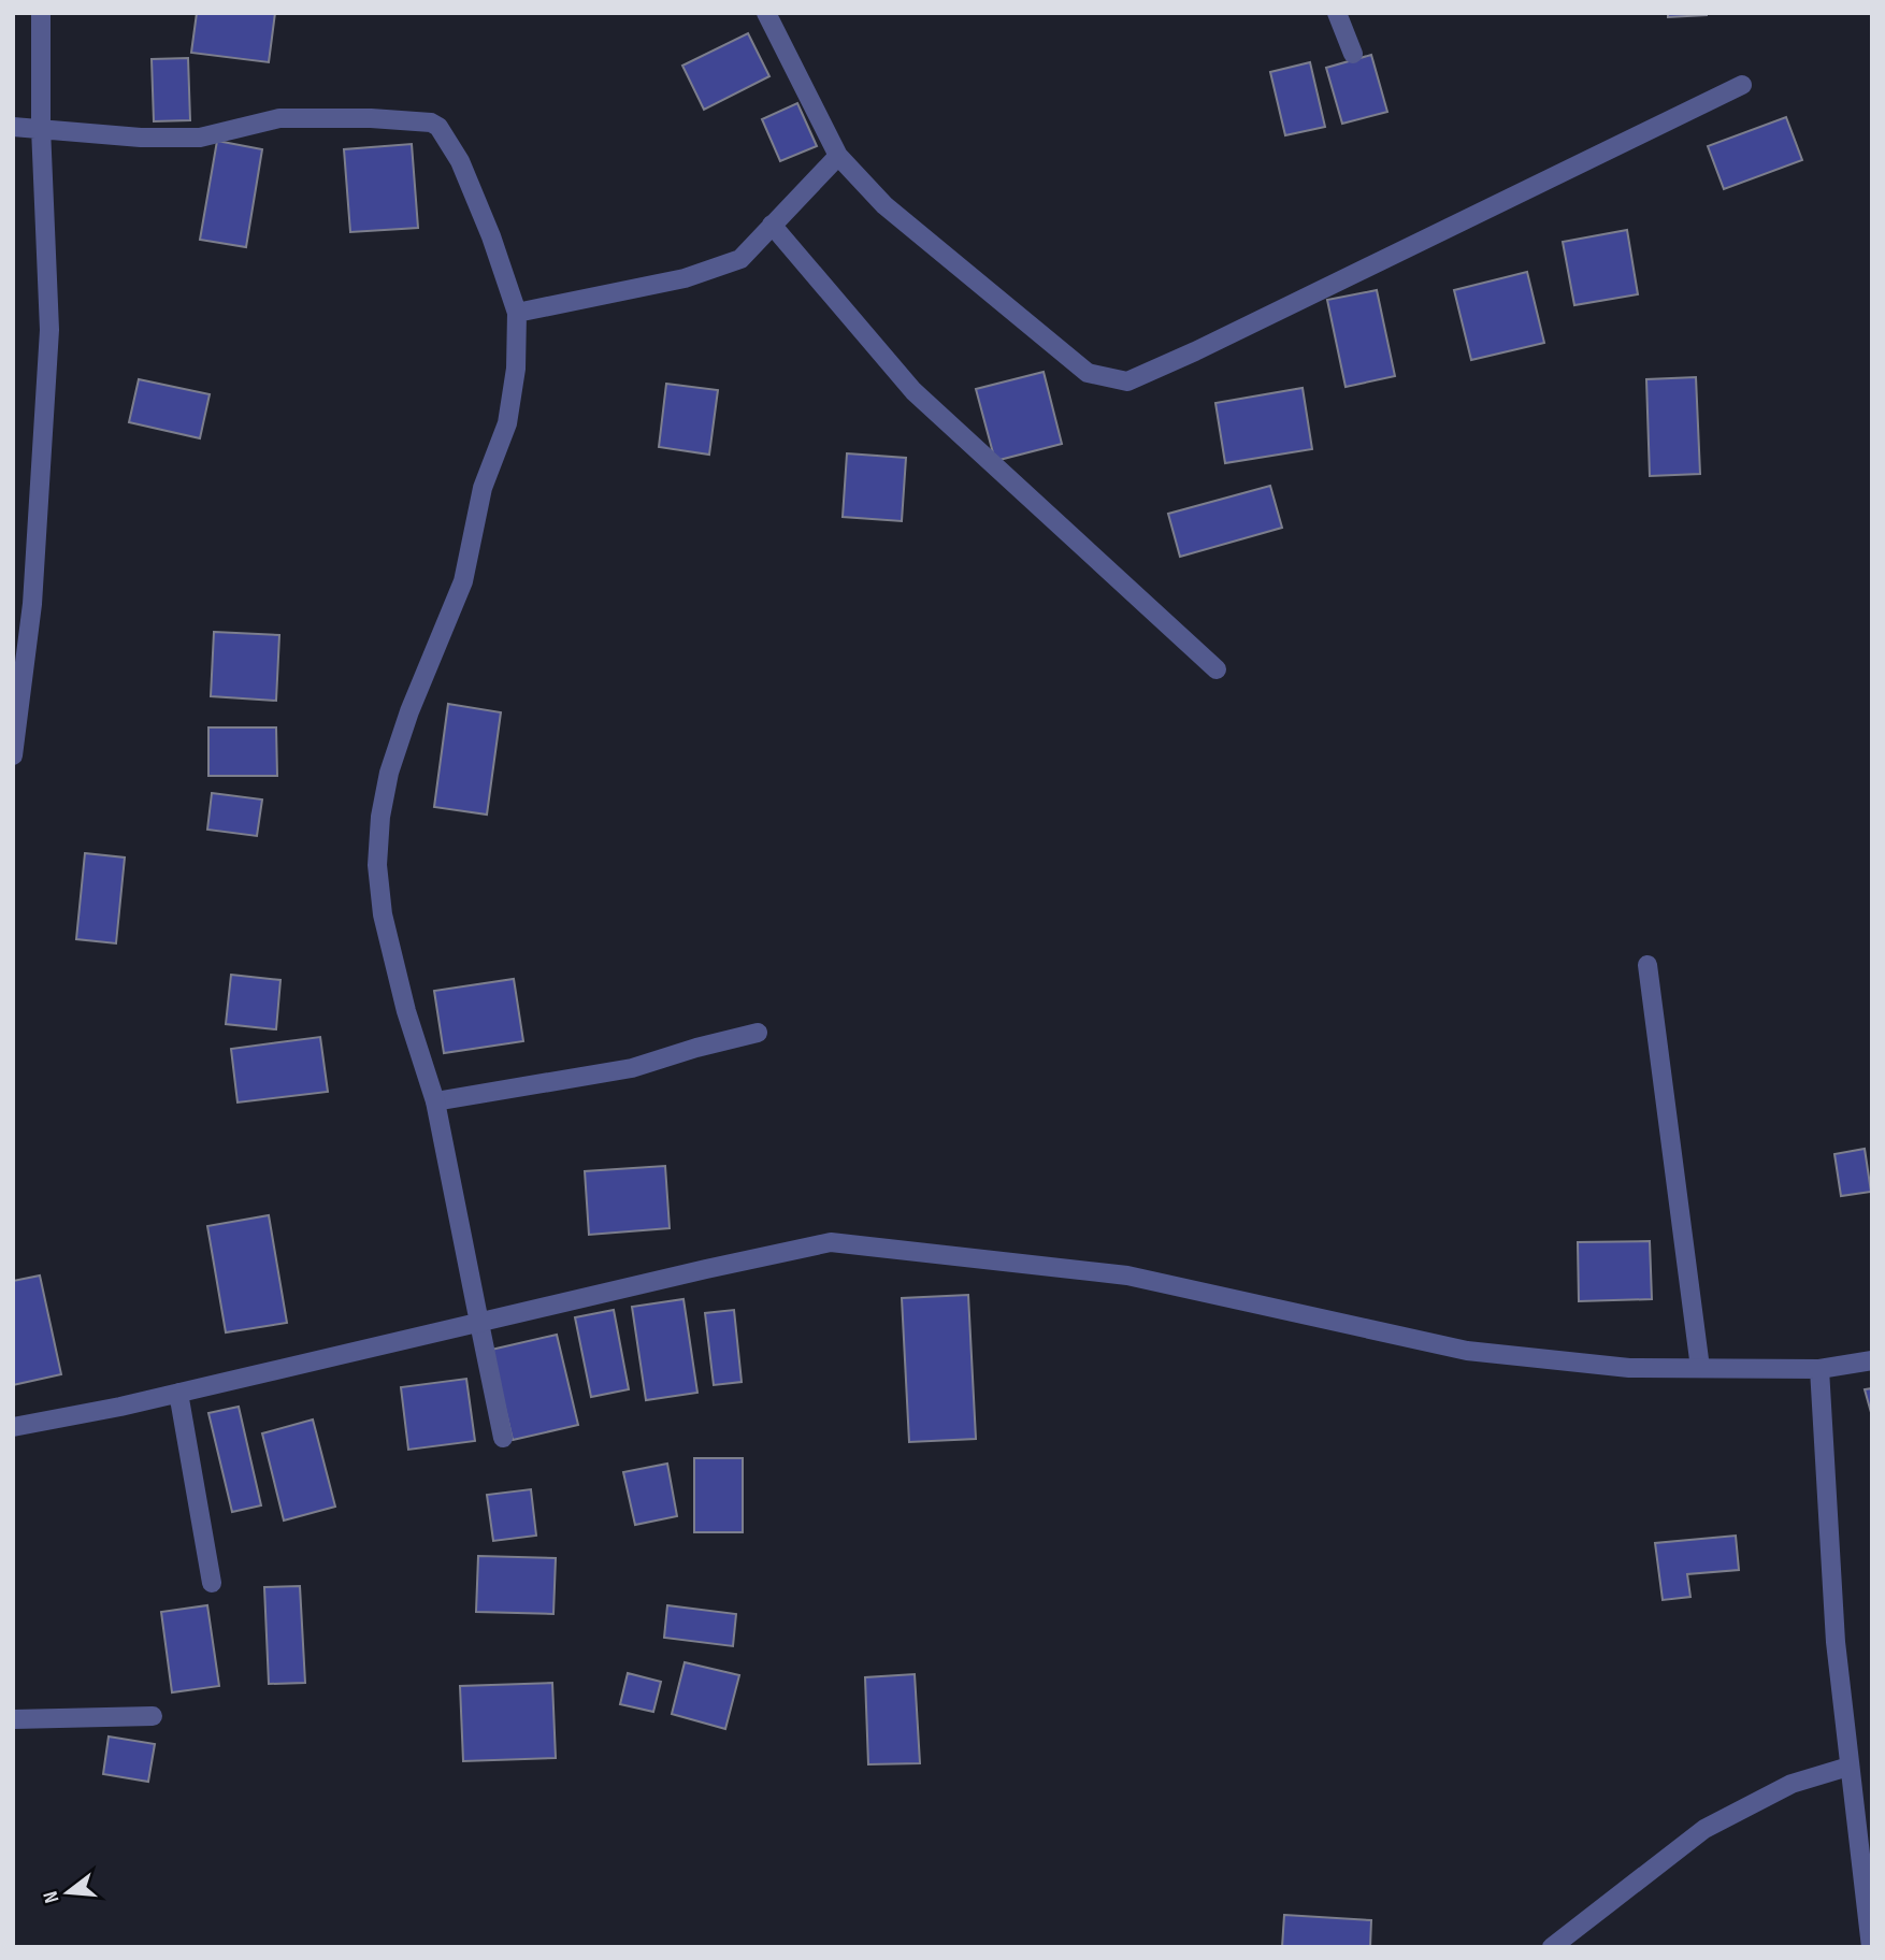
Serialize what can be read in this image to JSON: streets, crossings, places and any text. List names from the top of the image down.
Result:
{
  "north": "left"
}
